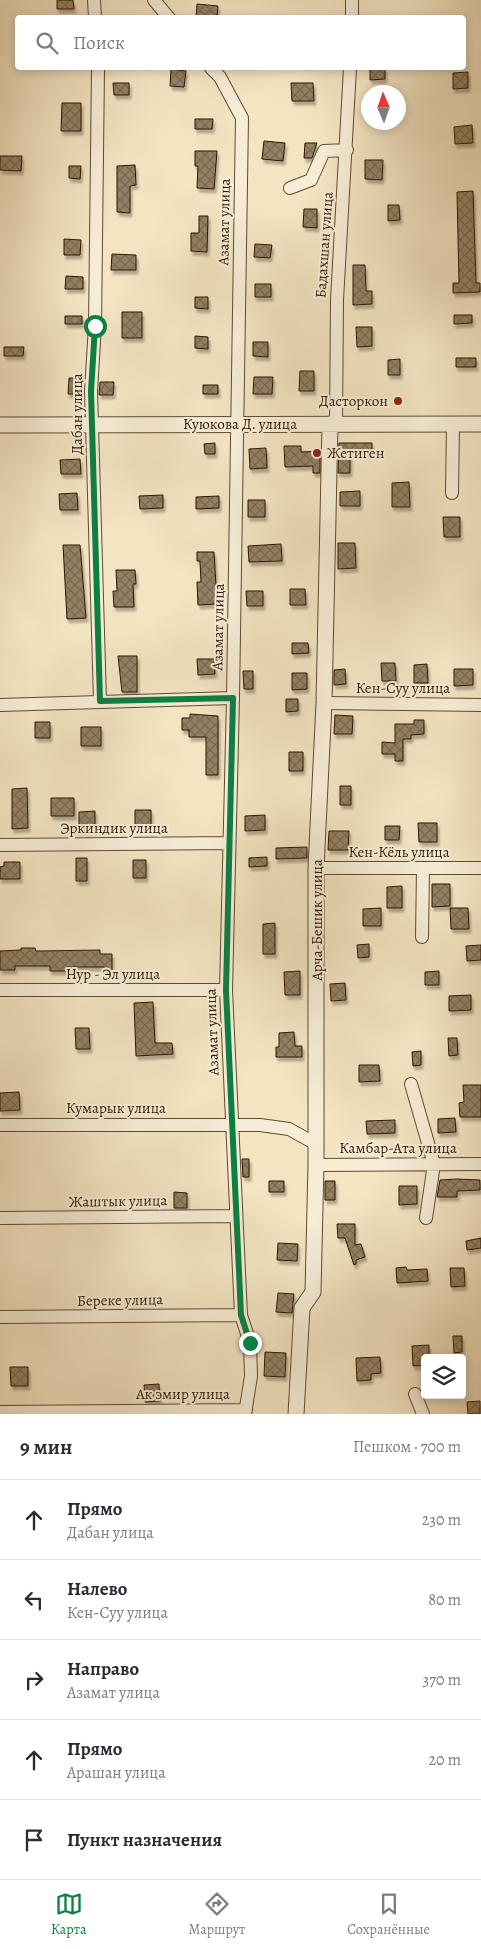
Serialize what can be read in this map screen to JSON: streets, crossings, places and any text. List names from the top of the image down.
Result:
{
  "streets": {
    "street": [
      "Азамат улица",
      "Бадахшан улица",
      "Дабан улица",
      "Куюкова Д. улица",
      "Кен-Суу улица",
      "Эркиндик улица",
      "Кен-Кёль улица",
      "Арча-Бешик улица",
      "Нур - Эл улица",
      "Кумарык улица",
      "Камбар-Ата улица",
      "Жаштык улица",
      "Береке улица",
      "Ак эмир улица"
    ]
  },
  "crossings": [
    ["Азамат улица", "Куюкова Д. улица"],
    ["Азамат улица", "Эркиндик улица"],
    ["Азамат улица", "Нур - Эл улица"],
    ["Азамат улица", "Кумарык улица"],
    ["Азамат улица", "Жаштык улица"],
    ["Азамат улица", "Береке улица"],
    ["Азамат улица", "Ак эмир улица"],
    ["Бадахшан улица", "Куюкова Д. улица"],
    ["Бадахшан улица", "Арча-Бешик улица"],
    ["Дабан улица", "Куюкова Д. улица"],
    ["Куюкова Д. улица", "Арча-Бешик улица"],
    ["Кен-Суу улица", "Арча-Бешик улица"],
    ["Кен-Кёль улица", "Арча-Бешик улица"],
    ["Арча-Бешик улица", "Кумарык улица"],
    ["Арча-Бешик улица", "Камбар-Ата улица"]
  ],
  "places": ["Дасторкон", "Жетиген"],
  "north": "top",
  "page": {
    "search": "Поиск",
    "heading": ["9 мин", "Пешком · 700 m"],
    "list": [
      ["Прямо", "Дабан улица", "230 m"],
      ["Налево", "Кен-Суу улица", "80 m"],
      ["Направо", "Азамат улица", "370 m"],
      ["Прямо", "Арашан улица", "20 m"],
      "Пункт назначения"
    ],
    "nav": ["Карта", "Маршрут", "Сохранённые"]
  }
}
